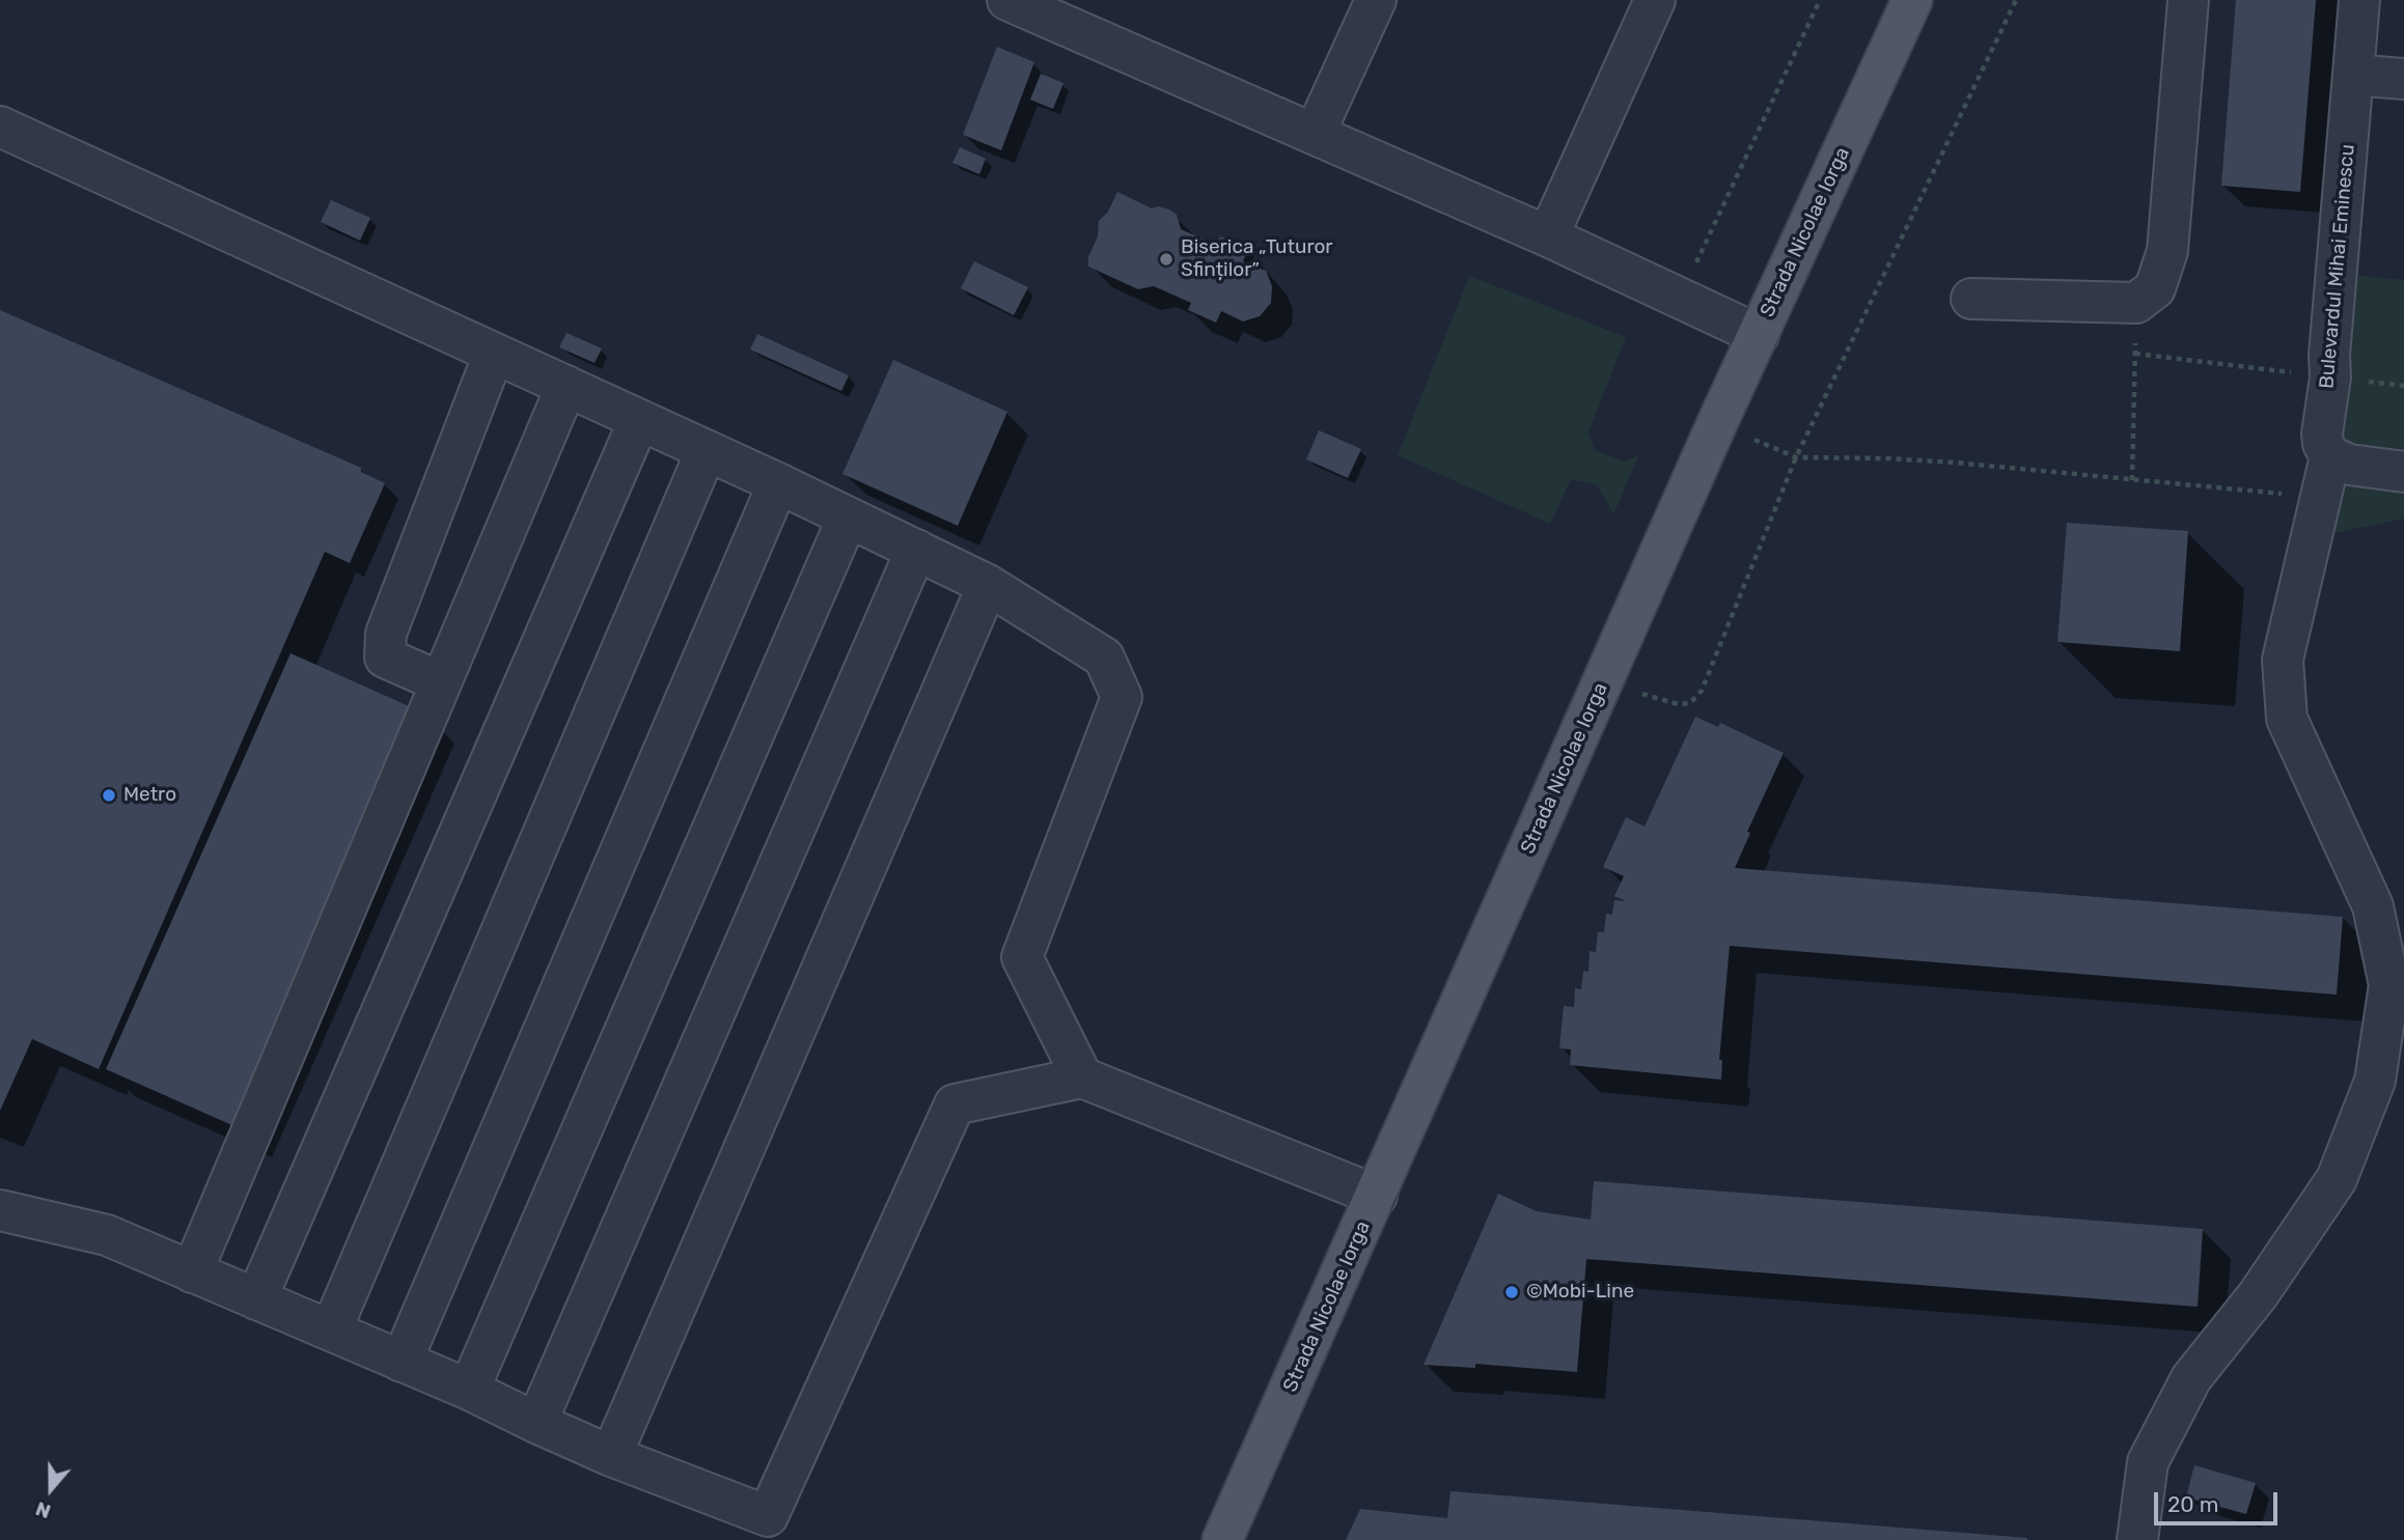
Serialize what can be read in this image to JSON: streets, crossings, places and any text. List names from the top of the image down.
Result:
{
  "streets": {
    "main road": ["Strada Nicolae Iorga"],
    "street": ["Bulevardul Mihai Eminescu"]
  },
  "places": ["Biserica „Tuturor Sfinților”", "Metro", "©Mobi-Line"],
  "scale_bar": "20 m",
  "north": "bottom"
}
